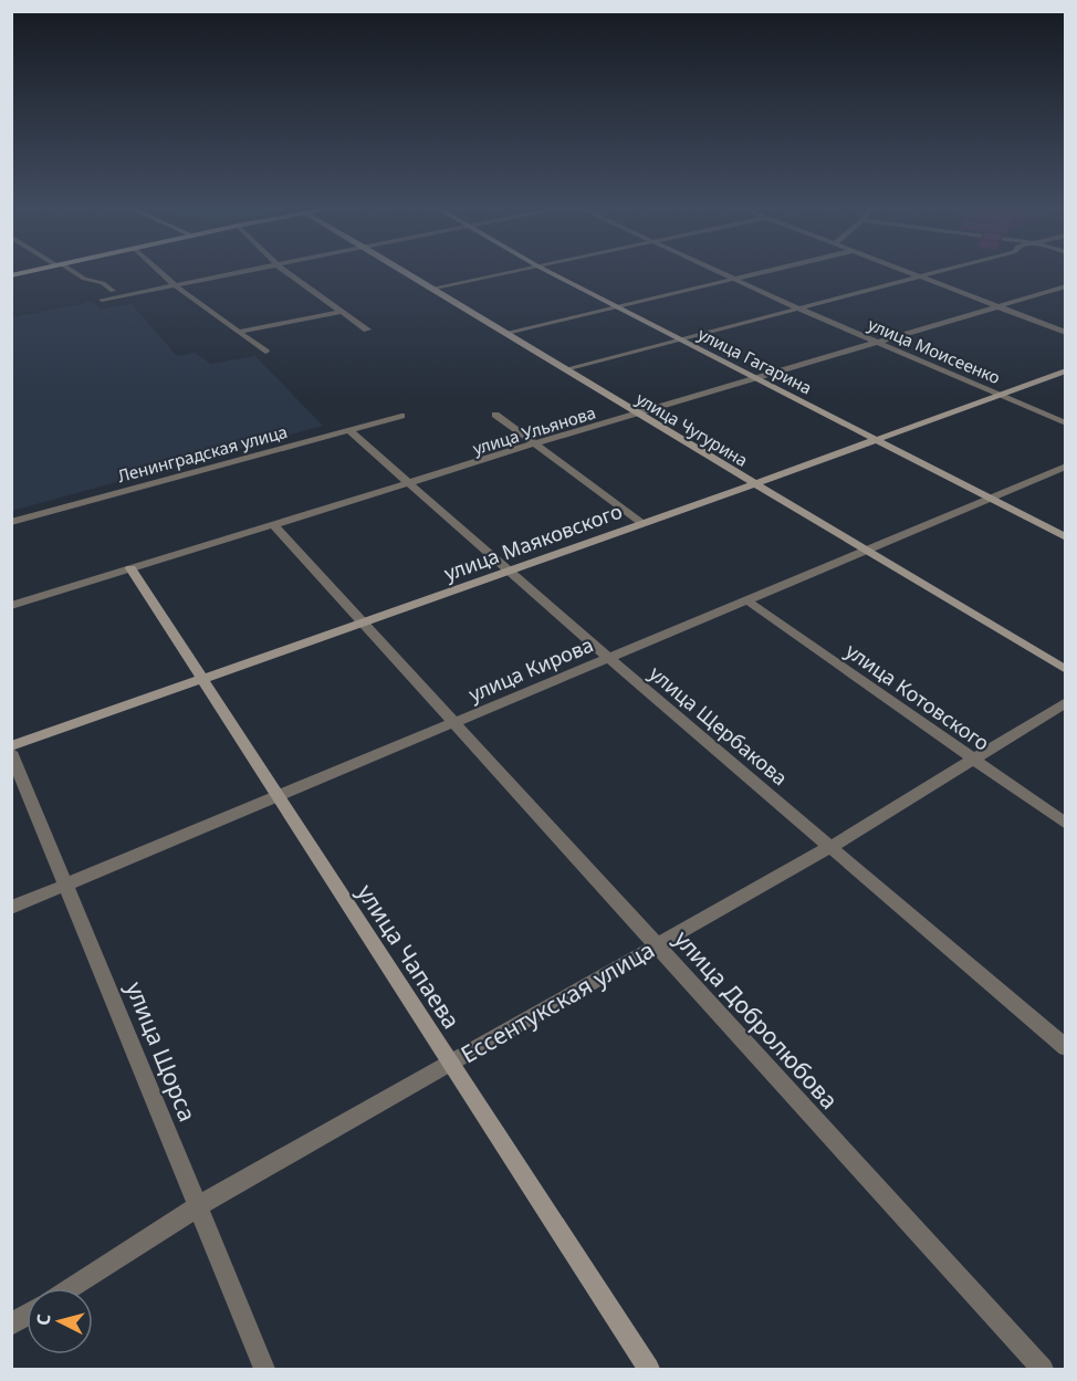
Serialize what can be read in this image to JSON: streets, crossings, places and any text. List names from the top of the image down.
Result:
{
  "streets": {
    "street": [
      "улица Моисеенко",
      "улица Гагарина",
      "улица Чугурина",
      "улица Ульянова",
      "Ленинградская улица",
      "улица Маяковского",
      "улица Кирова",
      "улица Котовского",
      "улица Щербакова",
      "улица Чапаева",
      "Ессентукская улица",
      "улица Добролюбова",
      "улица Щорса"
    ]
  },
  "crossings": [
    ["улица Моисеенко", "улица Ульянова"],
    ["улица Моисеенко", "улица Маяковского"],
    ["улица Гагарина", "улица Ульянова"],
    ["улица Гагарина", "улица Маяковского"],
    ["улица Гагарина", "улица Кирова"],
    ["улица Чугурина", "улица Ульянова"],
    ["улица Чугурина", "улица Маяковского"],
    ["улица Чугурина", "улица Кирова"],
    ["улица Ульянова", "улица Щербакова"],
    ["улица Ульянова", "улица Чапаева"],
    ["улица Ульянова", "улица Добролюбова"],
    ["Ленинградская улица", "улица Щербакова"],
    ["улица Маяковского", "улица Щербакова"],
    ["улица Маяковского", "улица Чапаева"],
    ["улица Маяковского", "улица Добролюбова"],
    ["улица Кирова", "улица Котовского"],
    ["улица Кирова", "улица Щербакова"],
    ["улица Кирова", "улица Чапаева"],
    ["улица Кирова", "улица Добролюбова"],
    ["улица Кирова", "улица Щорса"],
    ["улица Котовского", "Ессентукская улица"],
    ["улица Щербакова", "Ессентукская улица"],
    ["улица Чапаева", "Ессентукская улица"],
    ["Ессентукская улица", "улица Добролюбова"],
    ["Ессентукская улица", "улица Щорса"]
  ],
  "north": "left"
}
